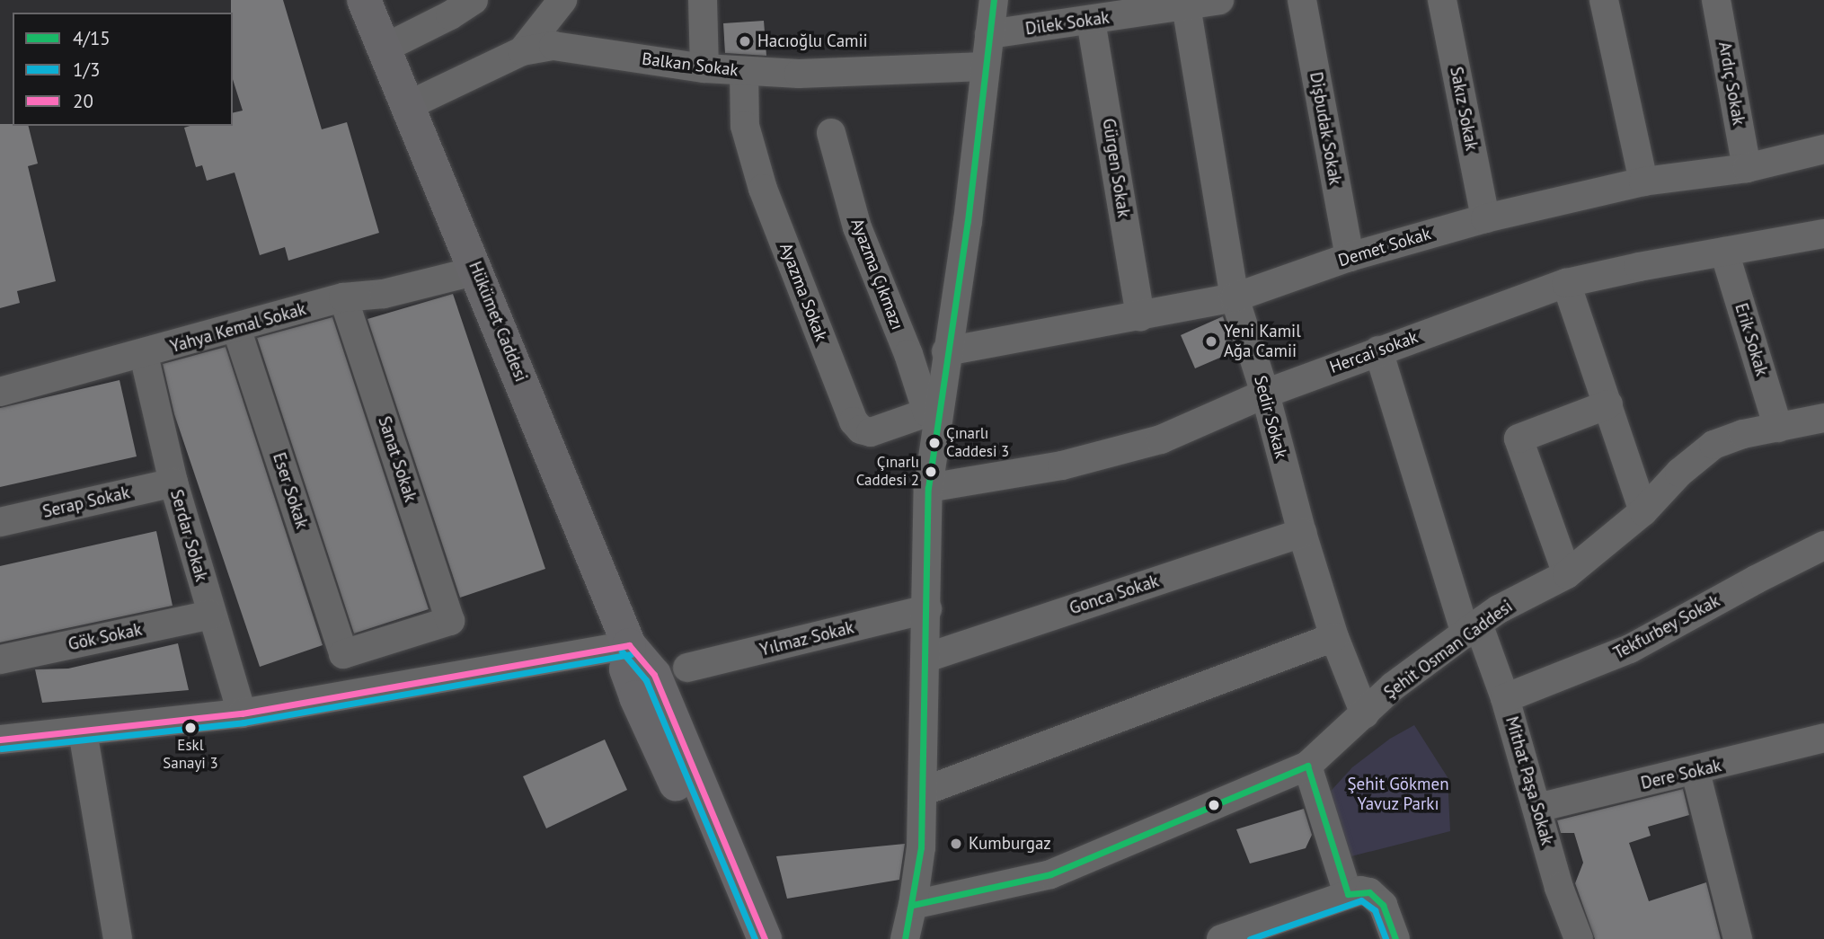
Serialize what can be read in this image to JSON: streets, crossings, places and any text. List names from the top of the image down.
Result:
{
  "streets": {
    "main road": ["Hükümet Caddesi"],
    "street": [
      "Dilek Sokak",
      "Balkan Sokak",
      "Ardıç Sokak",
      "Sakız Sokak",
      "Dişbudak Sokak",
      "Gürgen Sokak",
      "Demet Sokak",
      "Ayazma Çıkmazı",
      "Ayazma Sokak",
      "Yahya Kemal Sokak",
      "Erik Sokak",
      "Hercai sokak",
      "Sedir Sokak",
      "Sanat Sokak",
      "Eser Sokak",
      "Serap Sokak",
      "Serdar Sokak",
      "Gonca Sokak",
      "Tekfurbey Sokak",
      "Gök Sokak",
      "Yılmaz Sokak",
      "Şehit Osman Caddesi",
      "Dere Sokak",
      "Mithat Paşa Sokak"
    ]
  },
  "crossings": [
    ["Dilek Sokak", "Gürgen Sokak"],
    ["Dilek Sokak", "Sedir Sokak"],
    ["Balkan Sokak", "Ayazma Sokak"],
    ["Balkan Sokak", "Hükümet Caddesi"],
    ["Ardıç Sokak", "Demet Sokak"],
    ["Sakız Sokak", "Demet Sokak"],
    ["Dişbudak Sokak", "Demet Sokak"],
    ["Gürgen Sokak", "Demet Sokak"],
    ["Demet Sokak", "Sedir Sokak"],
    ["Ayazma Çıkmazı", "Ayazma Sokak"],
    ["Hükümet Caddesi", "Yahya Kemal Sokak"],
    ["Yahya Kemal Sokak", "Sanat Sokak"],
    ["Yahya Kemal Sokak", "Eser Sokak"],
    ["Yahya Kemal Sokak", "Serdar Sokak"],
    ["Erik Sokak", "Hercai sokak"],
    ["Erik Sokak", "Şehit Osman Caddesi"],
    ["Hercai sokak", "Sedir Sokak"],
    ["Hercai sokak", "Mithat Paşa Sokak"],
    ["Sedir Sokak", "Gonca Sokak"],
    ["Sedir Sokak", "Şehit Osman Caddesi"],
    ["Sanat Sokak", "Eser Sokak"],
    ["Serap Sokak", "Serdar Sokak"],
    ["Serdar Sokak", "Gök Sokak"],
    ["Tekfurbey Sokak", "Mithat Paşa Sokak"],
    ["Şehit Osman Caddesi", "Mithat Paşa Sokak"],
    ["Dere Sokak", "Mithat Paşa Sokak"]
  ],
  "parks": ["Şehit Gökmen Yavuz Parkı"],
  "places": [
    "Hacıoğlu Camii",
    "Yeni Kamil Ağa Camii",
    "Çınarlı Caddesi 3",
    "Çınarlı Caddesi 2",
    "Eskl Sanayi 3",
    "Kumburgaz"
  ],
  "lines": ["transit line 4/15", "transit line 20", "transit line 1/3"],
  "legend": ["4/15", "1/3", "20"]
}
